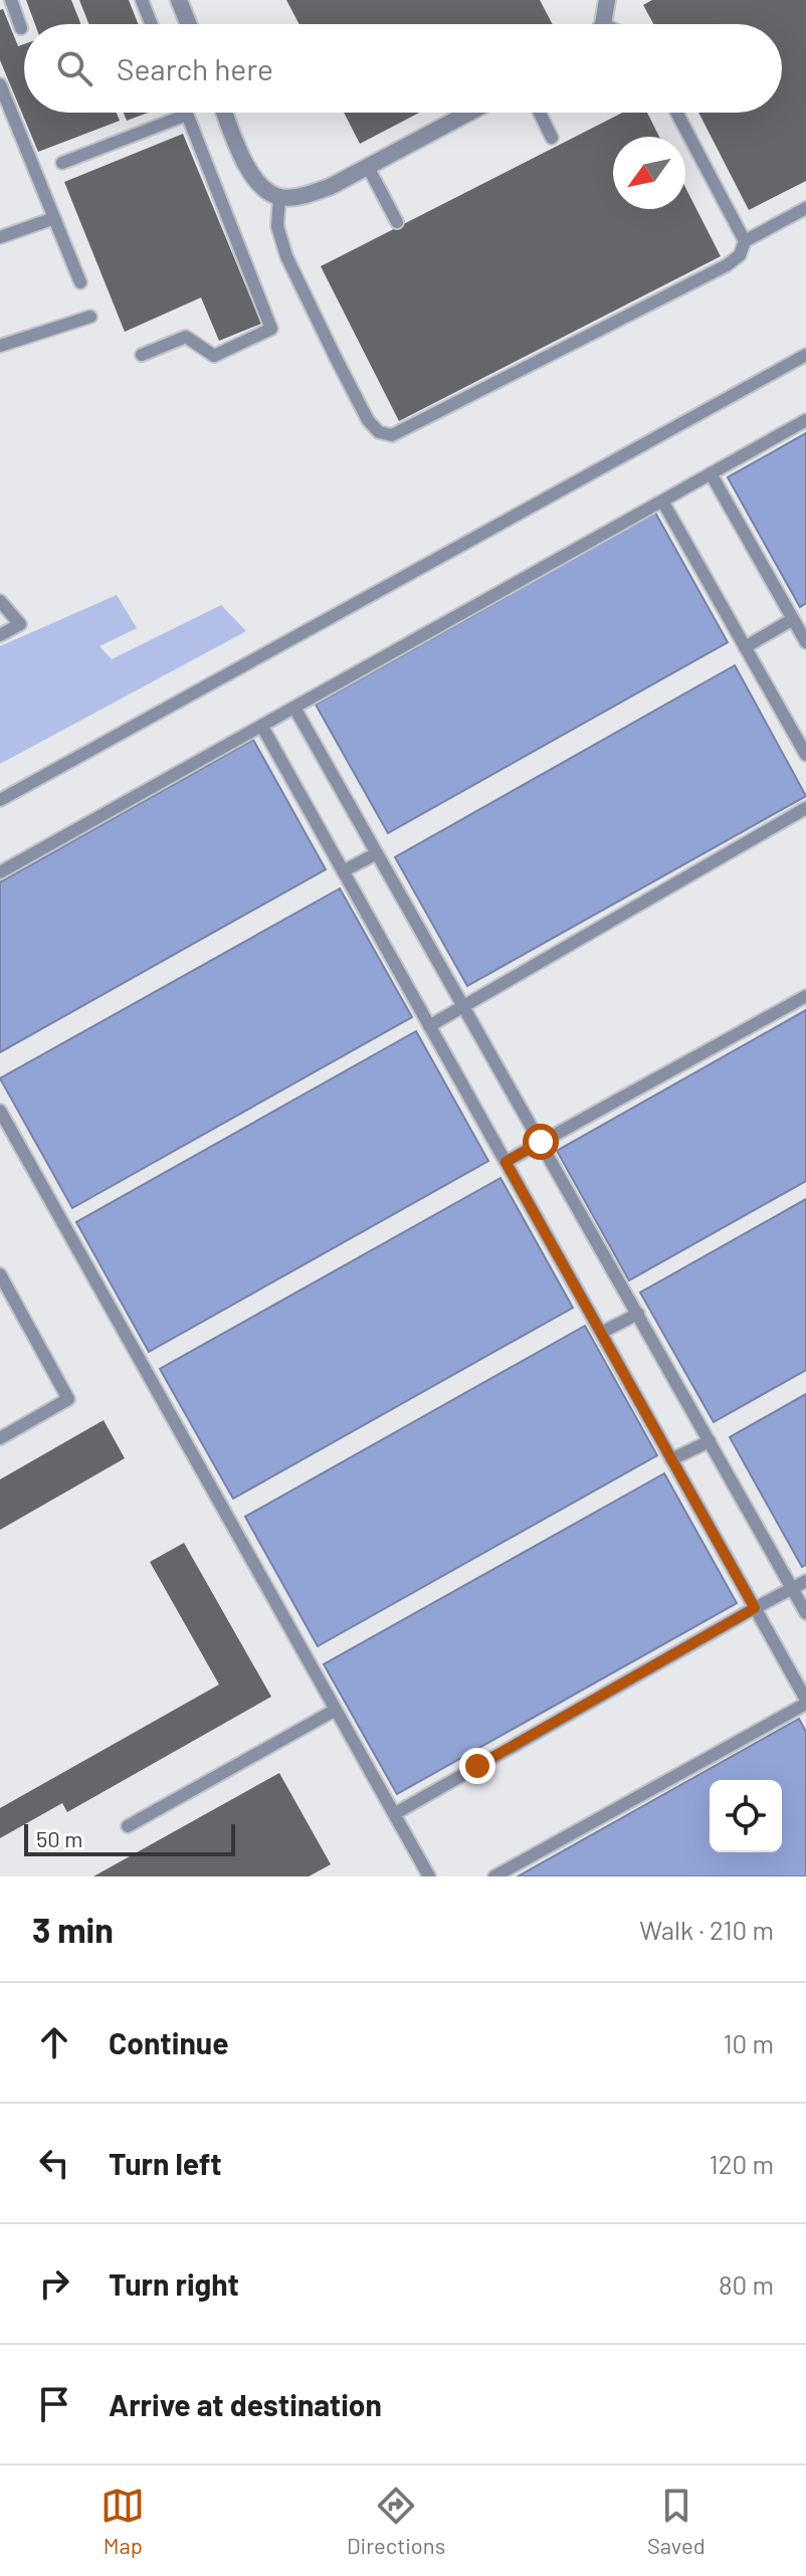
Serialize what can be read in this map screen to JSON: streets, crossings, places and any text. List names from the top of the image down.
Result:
{
  "scale_bar": "50 m",
  "north": "bottom left",
  "page": {
    "search": "Search here",
    "scale": "50 m",
    "heading": ["3 min", "Walk · 210 m"],
    "list": [
      ["Continue", "10 m"],
      ["Turn left", "120 m"],
      ["Turn right", "80 m"],
      "Arrive at destination"
    ],
    "nav": ["Map", "Directions", "Saved"]
  }
}
